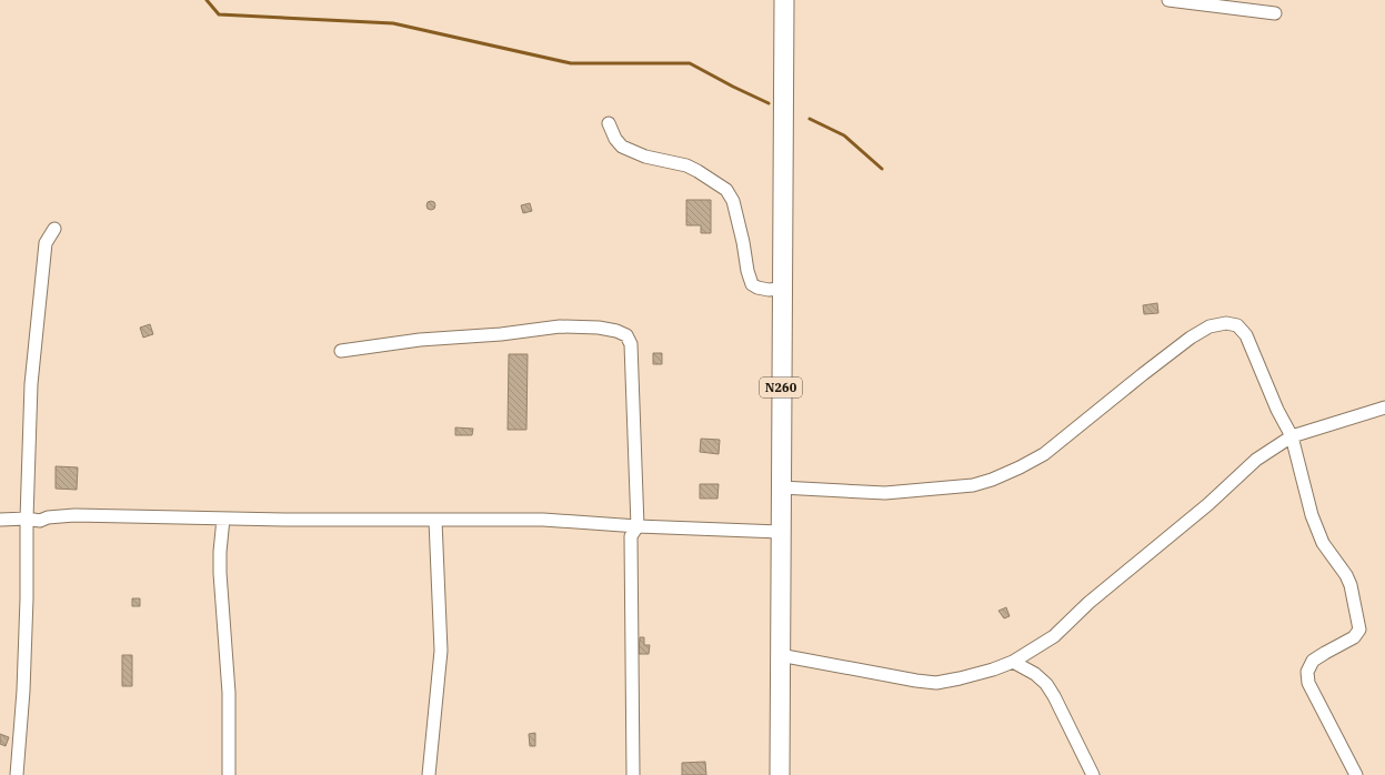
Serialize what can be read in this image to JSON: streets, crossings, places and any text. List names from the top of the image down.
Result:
{
  "streets": {
    "main road": ["N260"]
  }
}
